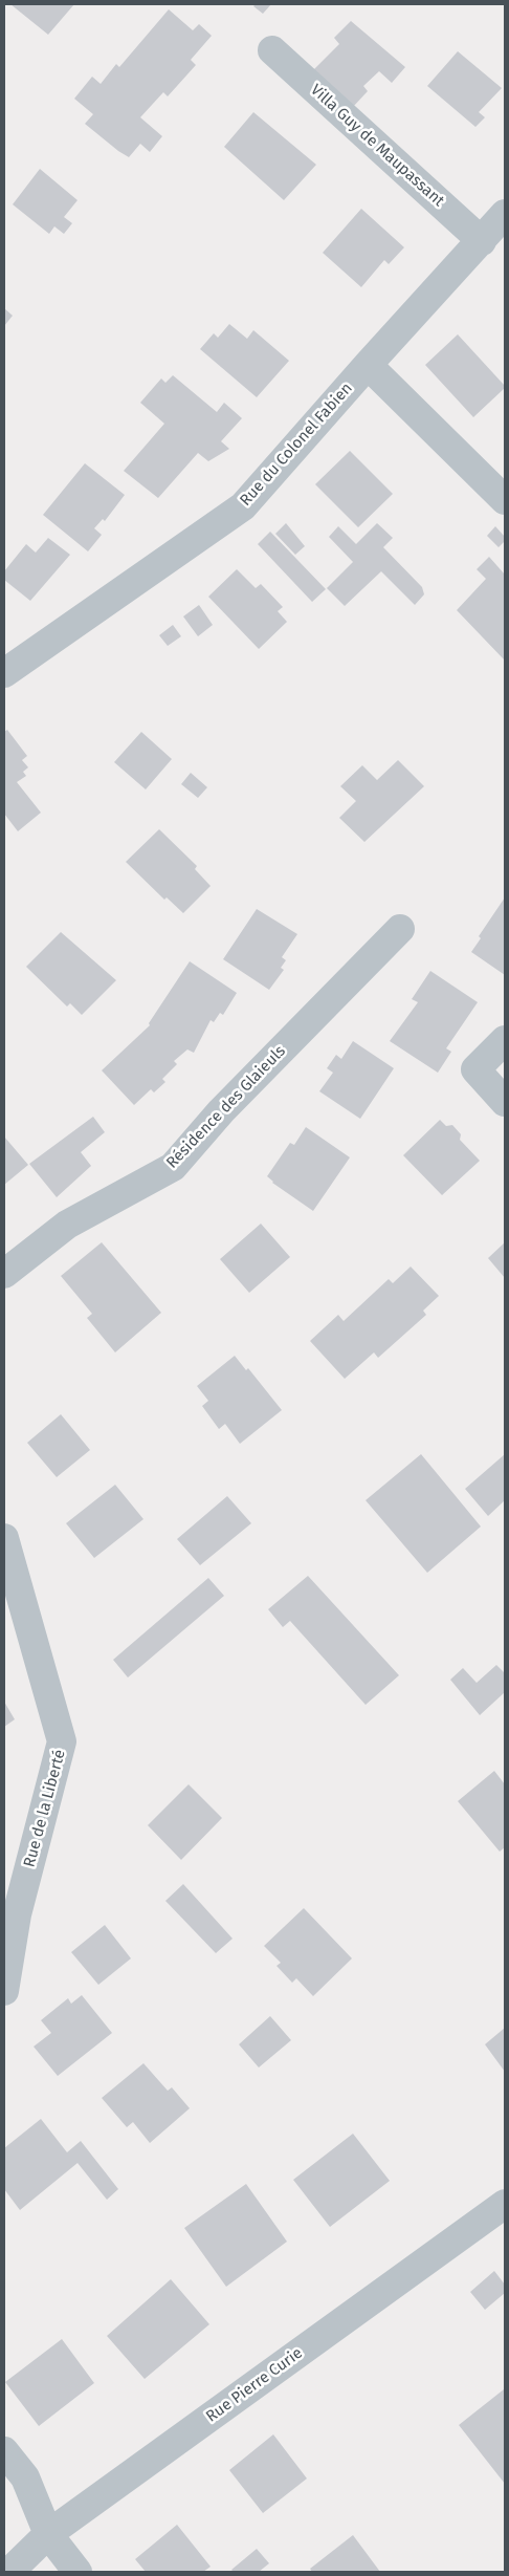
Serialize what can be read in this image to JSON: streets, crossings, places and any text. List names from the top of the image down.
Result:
{
  "streets": {
    "street": [
      "Villa Guy de Maupassant",
      "Rue du Colonel Fabien",
      "Résidence des Glaieuls",
      "Rue de la Liberté",
      "Rue Pierre Curie"
    ]
  },
  "crossings": [
    ["Villa Guy de Maupassant", "Rue du Colonel Fabien"]
  ]
}
